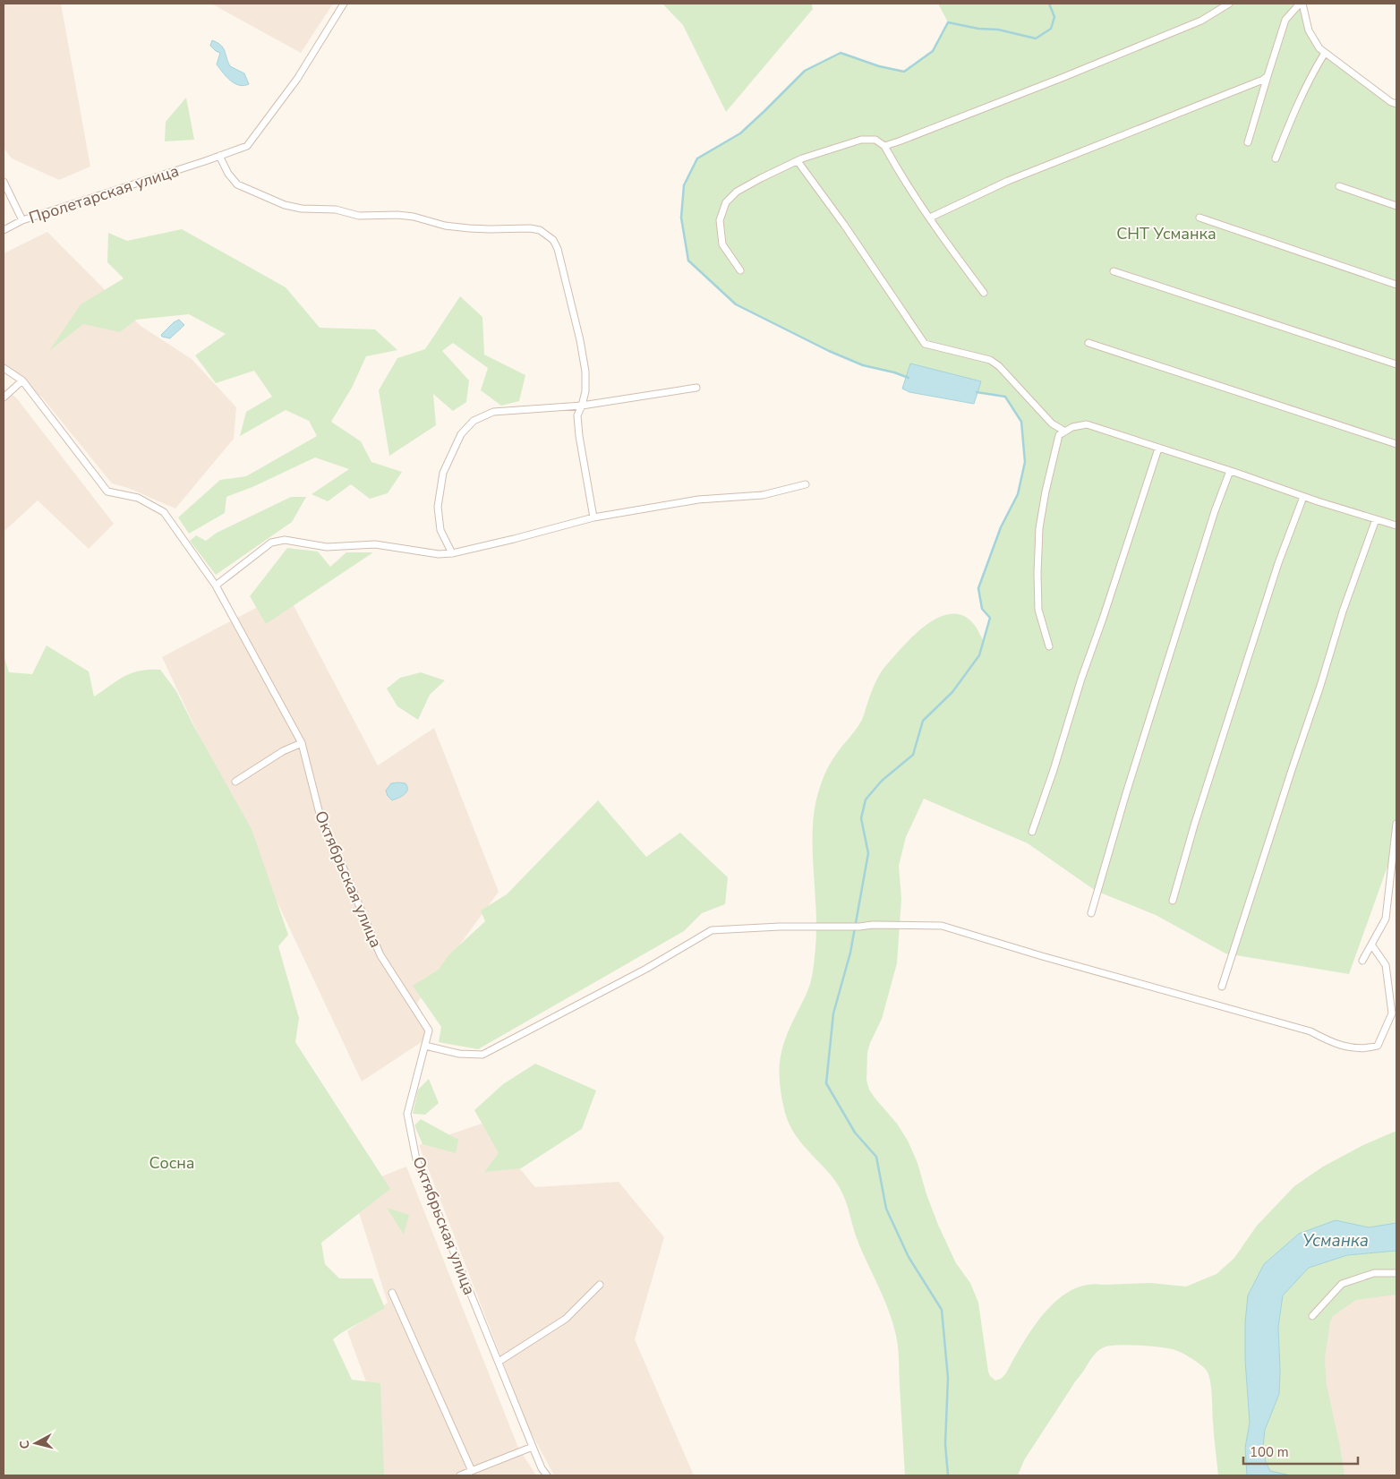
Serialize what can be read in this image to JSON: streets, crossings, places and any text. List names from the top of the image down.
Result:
{
  "streets": {
    "street": ["Пролетарская улица", "Октябрьская улица"]
  },
  "water": ["Усманка"],
  "parks": ["СНТ Усманка", "Сосна"],
  "scale_bar": "100 m",
  "north": "left"
}
